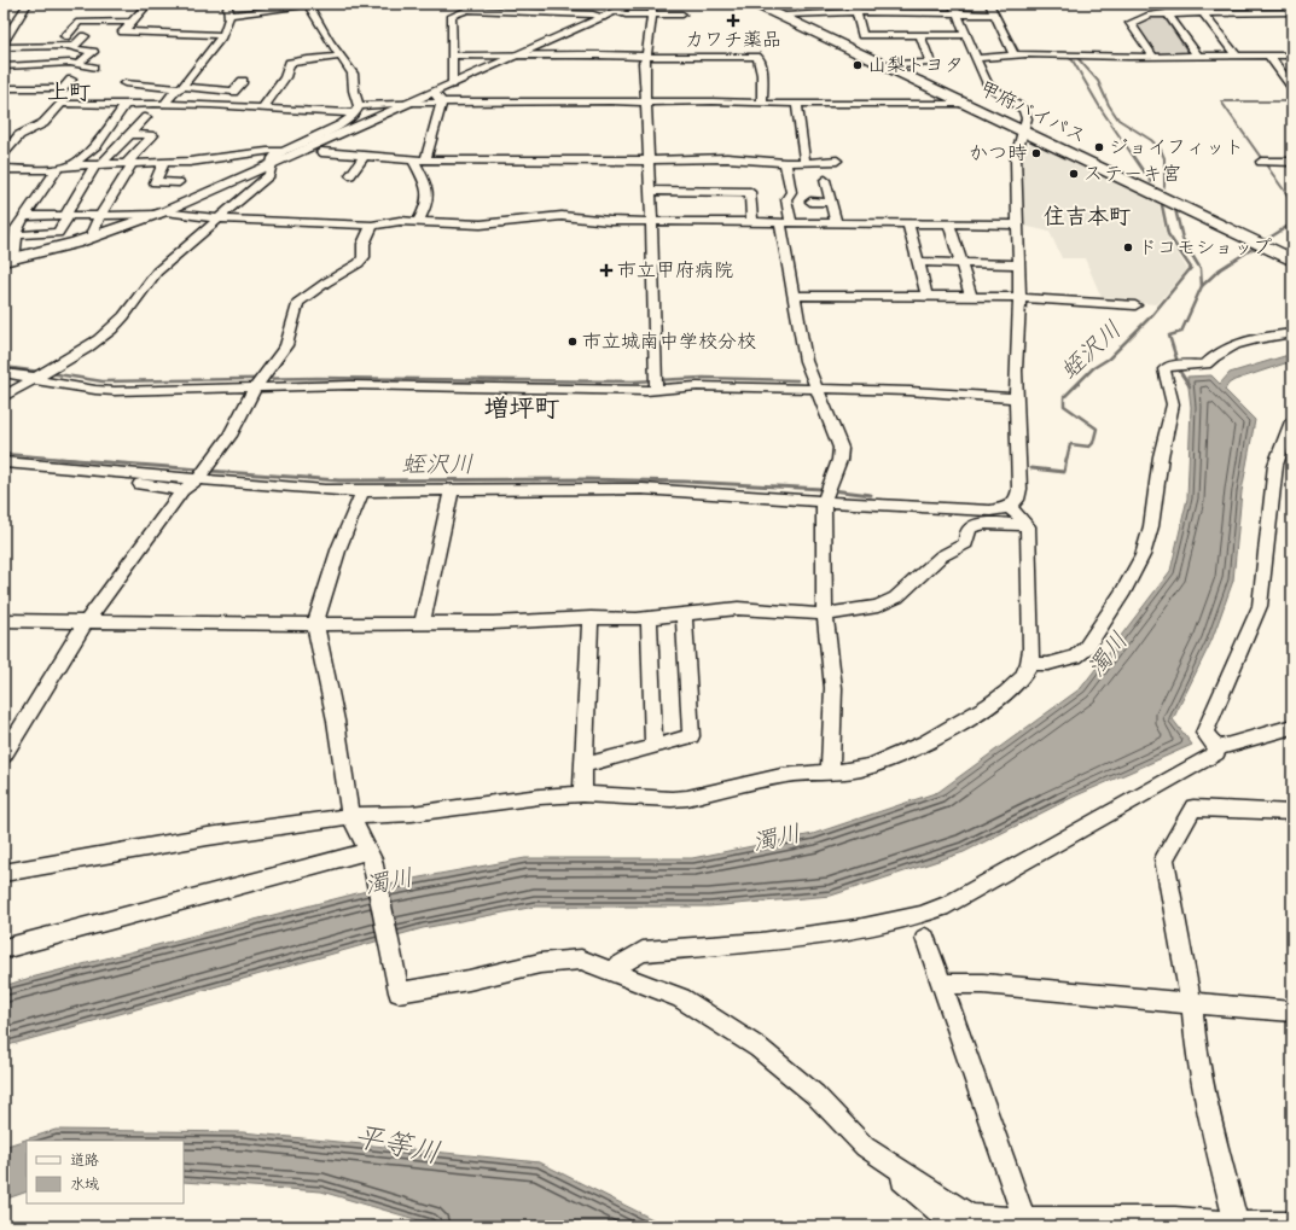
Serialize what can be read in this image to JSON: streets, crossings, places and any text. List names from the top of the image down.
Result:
{
  "streets": {
    "highway": ["甲府バイパス"]
  },
  "districts": ["上町", "住吉本町", "増坪町"],
  "water": ["蛭沢川", "濁川", "平等川"],
  "places": {
    "health": ["カワチ薬品", "市立甲府病院"],
    "other": [
      "山梨トヨタ",
      "ジョイフィット",
      "かつ時",
      "ステーキ宮",
      "ドコモショップ",
      "市立城南中学校分校"
    ]
  },
  "legend": ["道路", "水域"]
}
